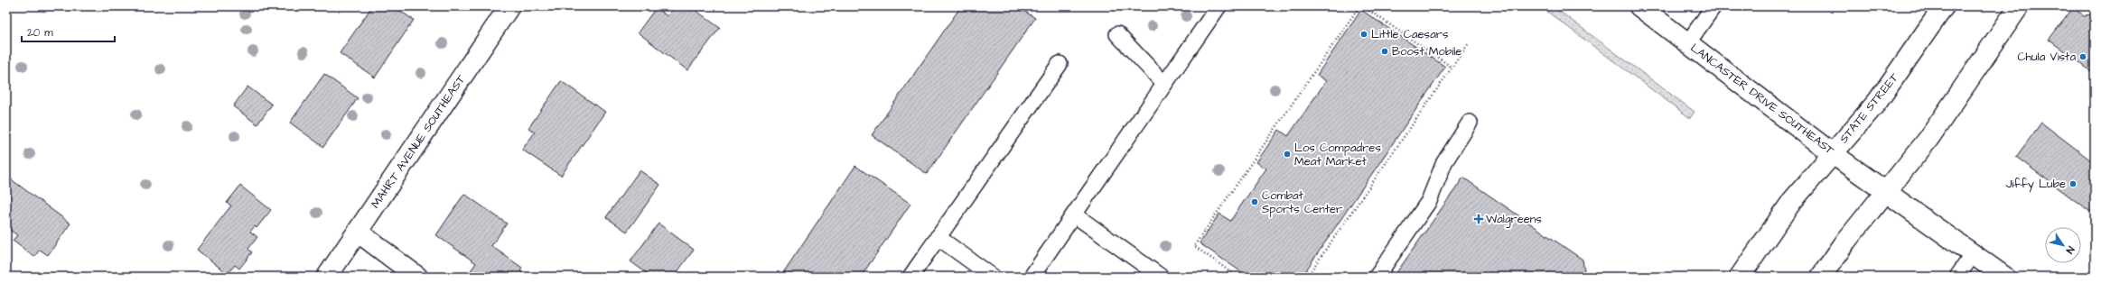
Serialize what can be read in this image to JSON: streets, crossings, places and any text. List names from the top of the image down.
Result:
{
  "streets": {
    "main road": ["LANCASTER DRIVE SOUTHEAST", "STATE STREET", "MAHRT AVENUE SOUTHEAST"]
  },
  "crossings": [
    ["LANCASTER DRIVE SOUTHEAST", "STATE STREET"]
  ],
  "places": {
    "other": [
      "Little Caesars",
      "Boost Mobile",
      "Chula Vista",
      "Los Compadres Meat Market",
      "Jiffy Lube",
      "Combat Sports Center"
    ],
    "health": ["Walgreens"]
  },
  "scale_bar": "20 m",
  "north": "bottom right"
}
